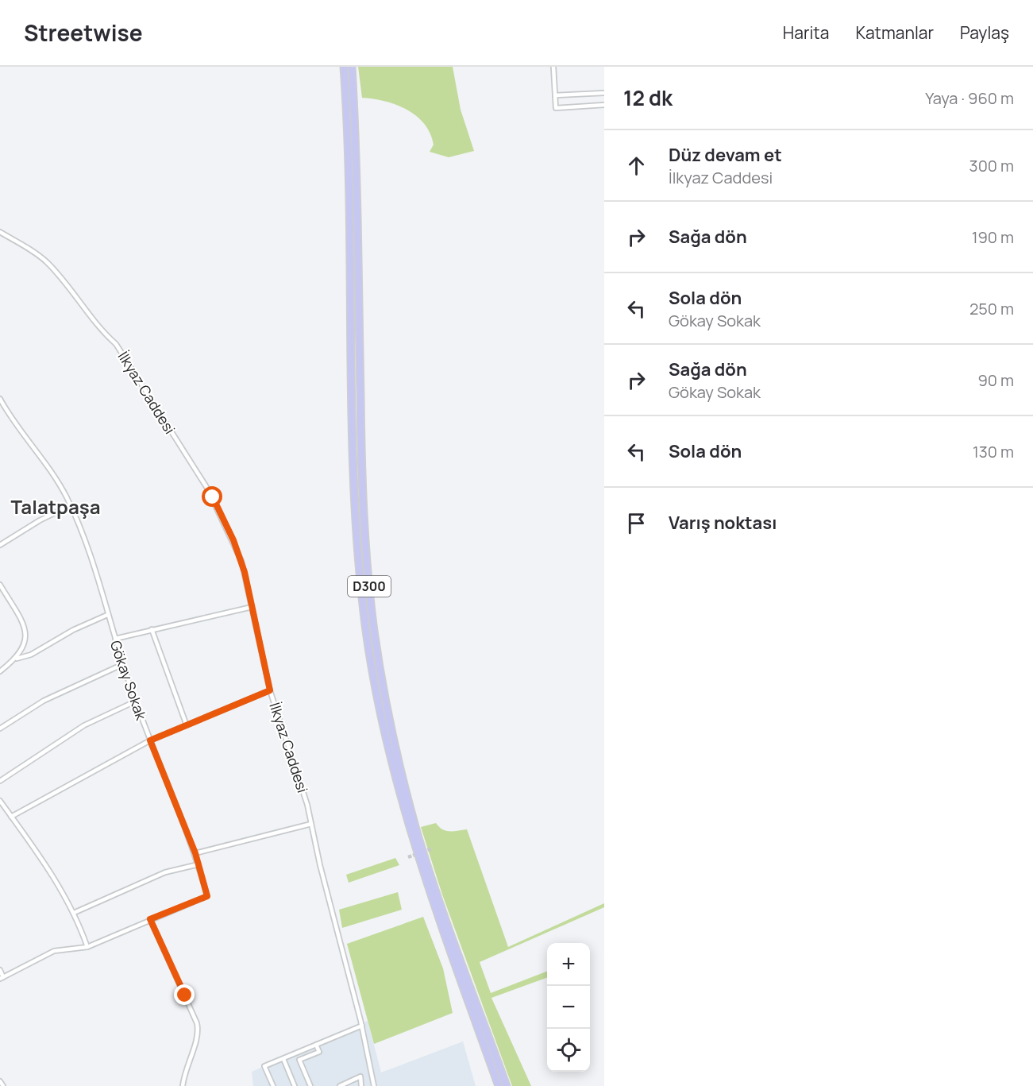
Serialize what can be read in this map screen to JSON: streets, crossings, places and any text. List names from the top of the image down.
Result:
{
  "streets": {
    "highway": ["D300"],
    "street": ["İlkyaz Caddesi", "Gökay Sokak"]
  },
  "districts": ["Talatpaşa"],
  "page": {
    "header": "Streetwise",
    "nav": ["Harita", "Katmanlar", "Paylaş"],
    "heading": ["12 dk", "Yaya · 960 m"],
    "list": [
      ["Düz devam et", "İlkyaz Caddesi", "300 m"],
      ["Sağa dön", "190 m"],
      ["Sola dön", "Gökay Sokak", "250 m"],
      ["Sağa dön", "Gökay Sokak", "90 m"],
      ["Sola dön", "130 m"],
      "Varış noktası"
    ],
    "map_buttons": ["+", "−"]
  }
}
